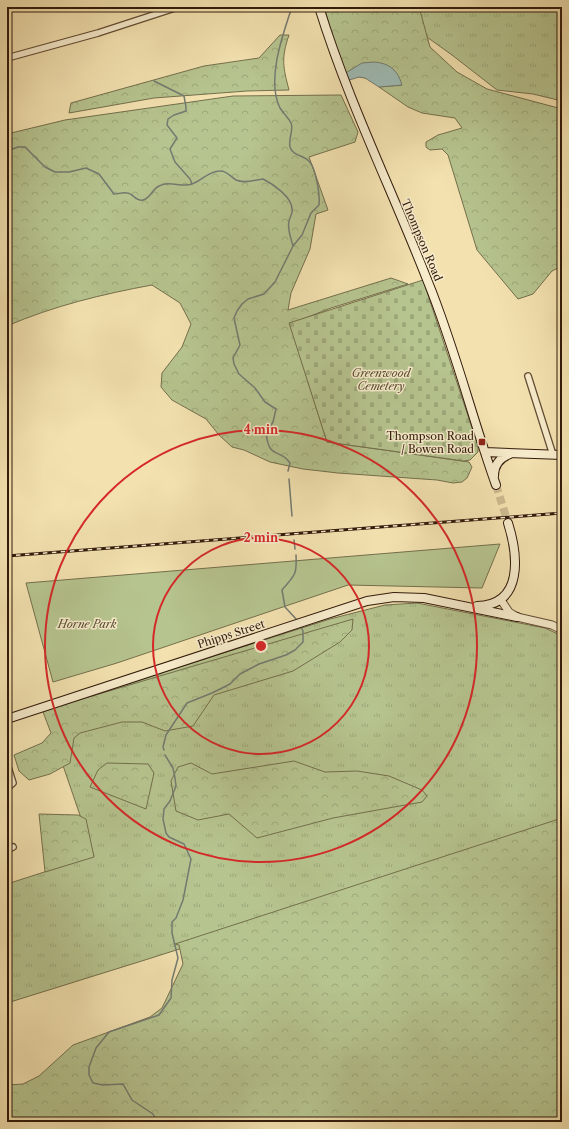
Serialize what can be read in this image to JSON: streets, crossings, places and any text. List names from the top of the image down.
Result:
{
  "streets": {
    "main road": ["Thompson Road", "Phipps Street"]
  },
  "parks": ["Greenwood Cemetery", "Horne Park"],
  "places": {
    "transit": ["Thompson Road / Bowen Road"]
  },
  "rings": ["4 min", "2 min"]
}
